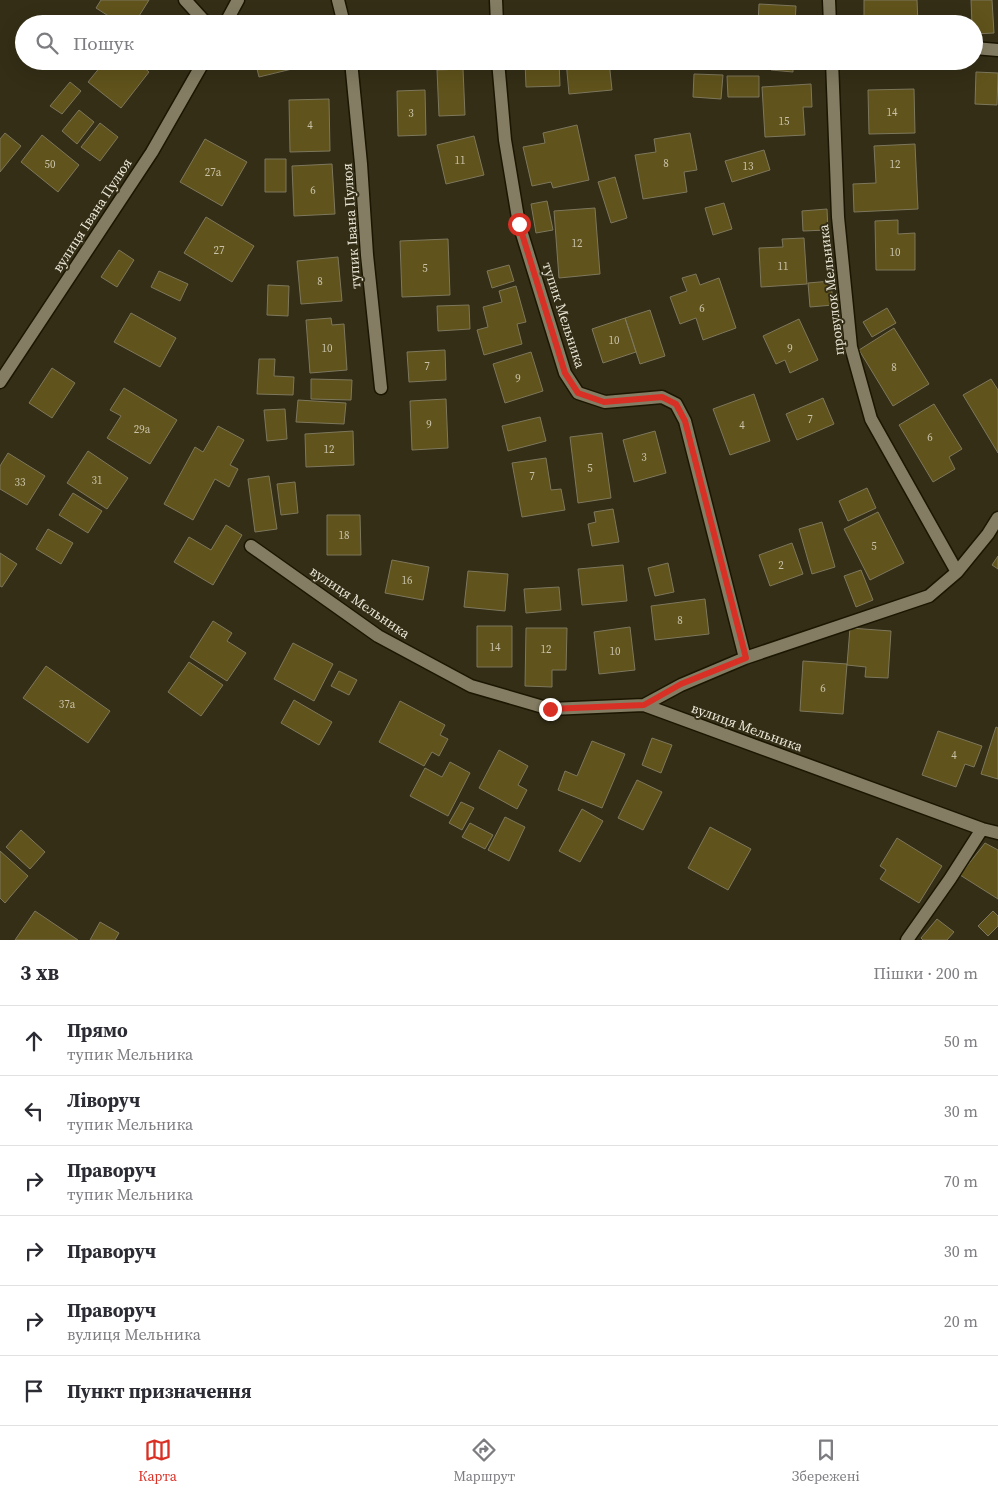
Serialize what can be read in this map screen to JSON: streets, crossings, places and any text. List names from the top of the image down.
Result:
{
  "streets": {
    "street": [
      "вулиця Івана Пулюя",
      "тупик Івана Пулюя",
      "провулок Мельника",
      "тупик Мельника",
      "вулиця Мельника"
    ]
  },
  "house_numbers": [
    "14",
    "3",
    "15",
    "4",
    "11",
    "8",
    "50",
    "12",
    "13",
    "27а",
    "6",
    "12",
    "27",
    "10",
    "11",
    "5",
    "8",
    "6",
    "10",
    "10",
    "9",
    "7",
    "8",
    "9",
    "7",
    "9",
    "4",
    "29а",
    "6",
    "12",
    "3",
    "5",
    "7",
    "31",
    "33",
    "18",
    "5",
    "2",
    "16",
    "8",
    "14",
    "12",
    "10",
    "6",
    "37а",
    "4"
  ],
  "page": {
    "search": "Пошук",
    "heading": ["3 хв", "Пішки · 200 m"],
    "list": [
      ["Прямо", "тупик Мельника", "50 m"],
      ["Ліворуч", "тупик Мельника", "30 m"],
      ["Праворуч", "тупик Мельника", "70 m"],
      ["Праворуч", "30 m"],
      ["Праворуч", "вулиця Мельника", "20 m"],
      "Пункт призначення"
    ],
    "nav": ["Карта", "Маршрут", "Збережені"]
  }
}
